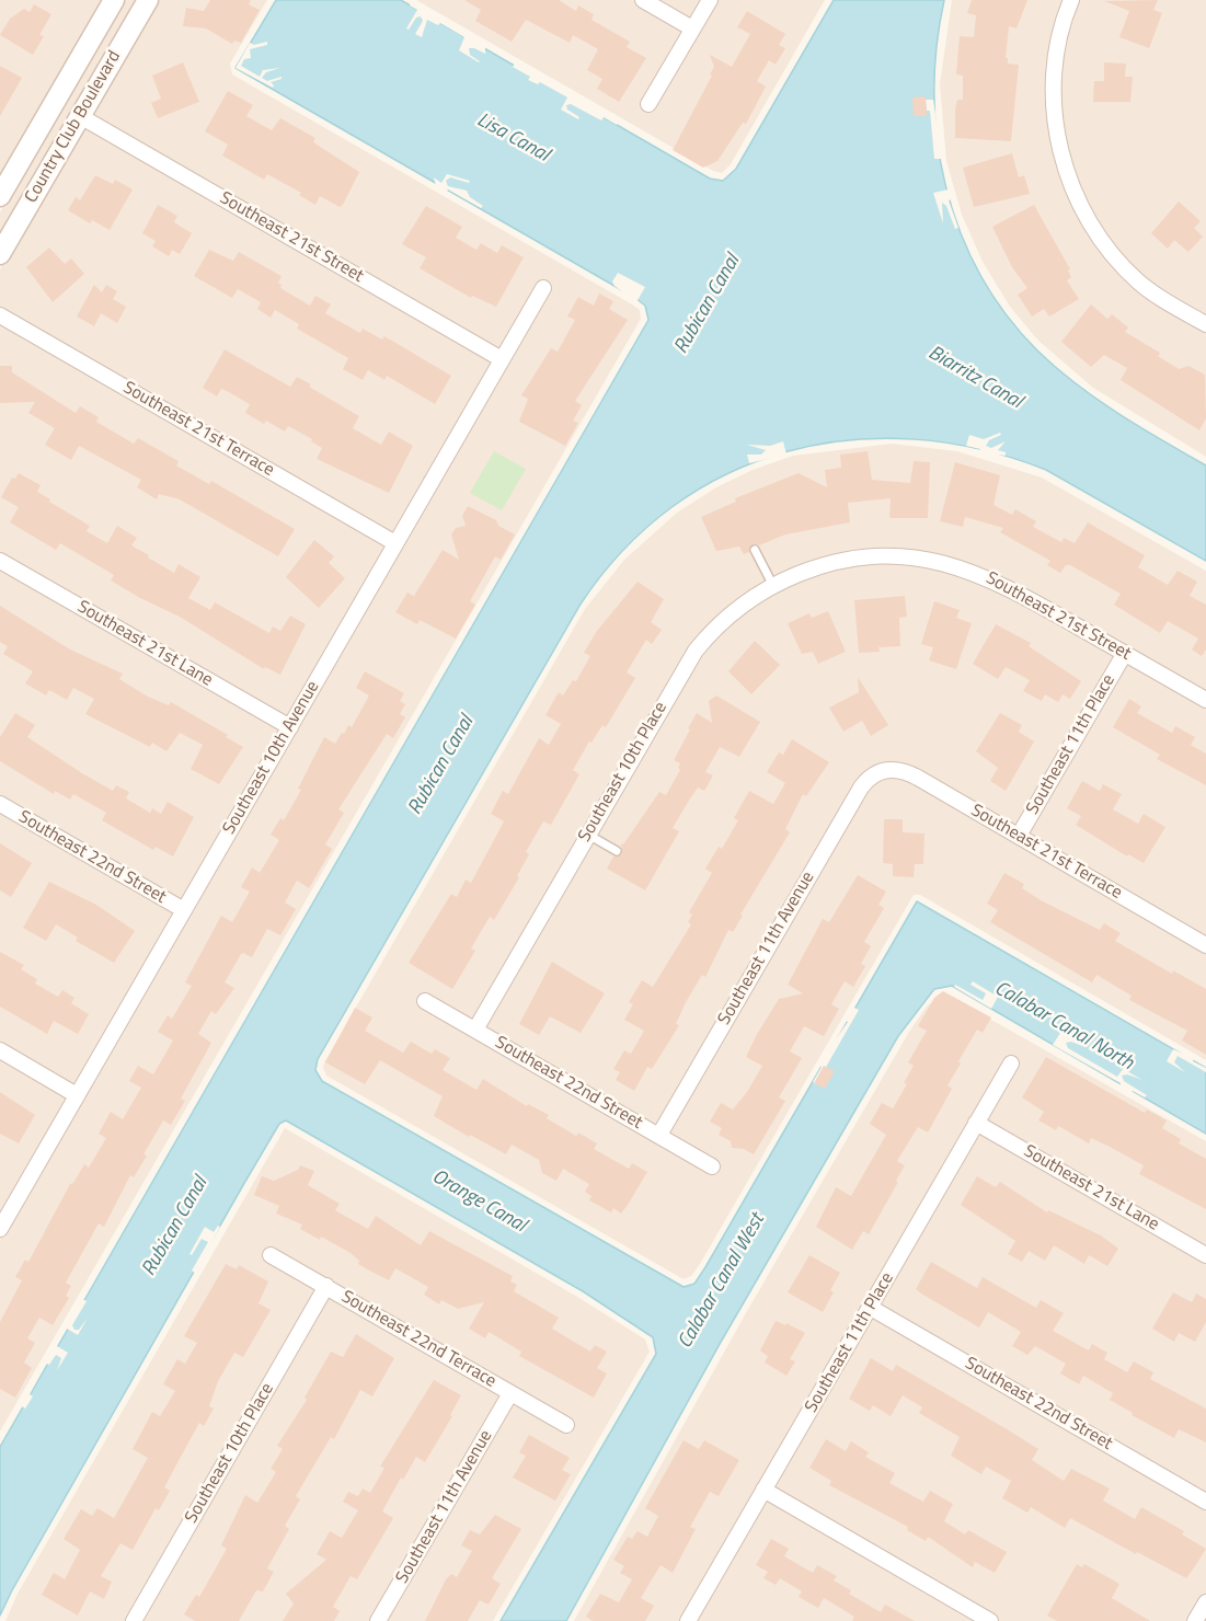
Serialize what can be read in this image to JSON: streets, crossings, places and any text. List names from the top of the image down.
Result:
{
  "streets": {
    "main road": ["Country Club Boulevard"],
    "street": [
      "Southeast 21st Street",
      "Southeast 21st Terrace",
      "Southeast 21st Lane",
      "Southeast 11th Place",
      "Southeast 10th Avenue",
      "Southeast 10th Place",
      "Southeast 22nd Street",
      "Southeast 11th Avenue",
      "Southeast 22nd Terrace"
    ]
  },
  "crossings": [
    ["Country Club Boulevard", "Southeast 21st Street"],
    ["Southeast 21st Street", "Southeast 11th Place"],
    ["Southeast 21st Street", "Southeast 10th Avenue"],
    ["Southeast 21st Street", "Southeast 10th Place"],
    ["Southeast 21st Terrace", "Southeast 11th Place"],
    ["Southeast 21st Terrace", "Southeast 10th Avenue"],
    ["Southeast 21st Terrace", "Southeast 11th Avenue"],
    ["Southeast 21st Lane", "Southeast 11th Place"],
    ["Southeast 21st Lane", "Southeast 10th Avenue"],
    ["Southeast 11th Place", "Southeast 22nd Street"],
    ["Southeast 10th Avenue", "Southeast 22nd Street"],
    ["Southeast 10th Place", "Southeast 22nd Street"],
    ["Southeast 10th Place", "Southeast 22nd Terrace"],
    ["Southeast 22nd Street", "Southeast 11th Avenue"],
    ["Southeast 11th Avenue", "Southeast 22nd Terrace"]
  ],
  "water": [
    "Lisa Canal",
    "Rubican Canal",
    "Biarritz Canal",
    "Calabar Canal North",
    "Orange Canal",
    "Calabar Canal West"
  ]
}
